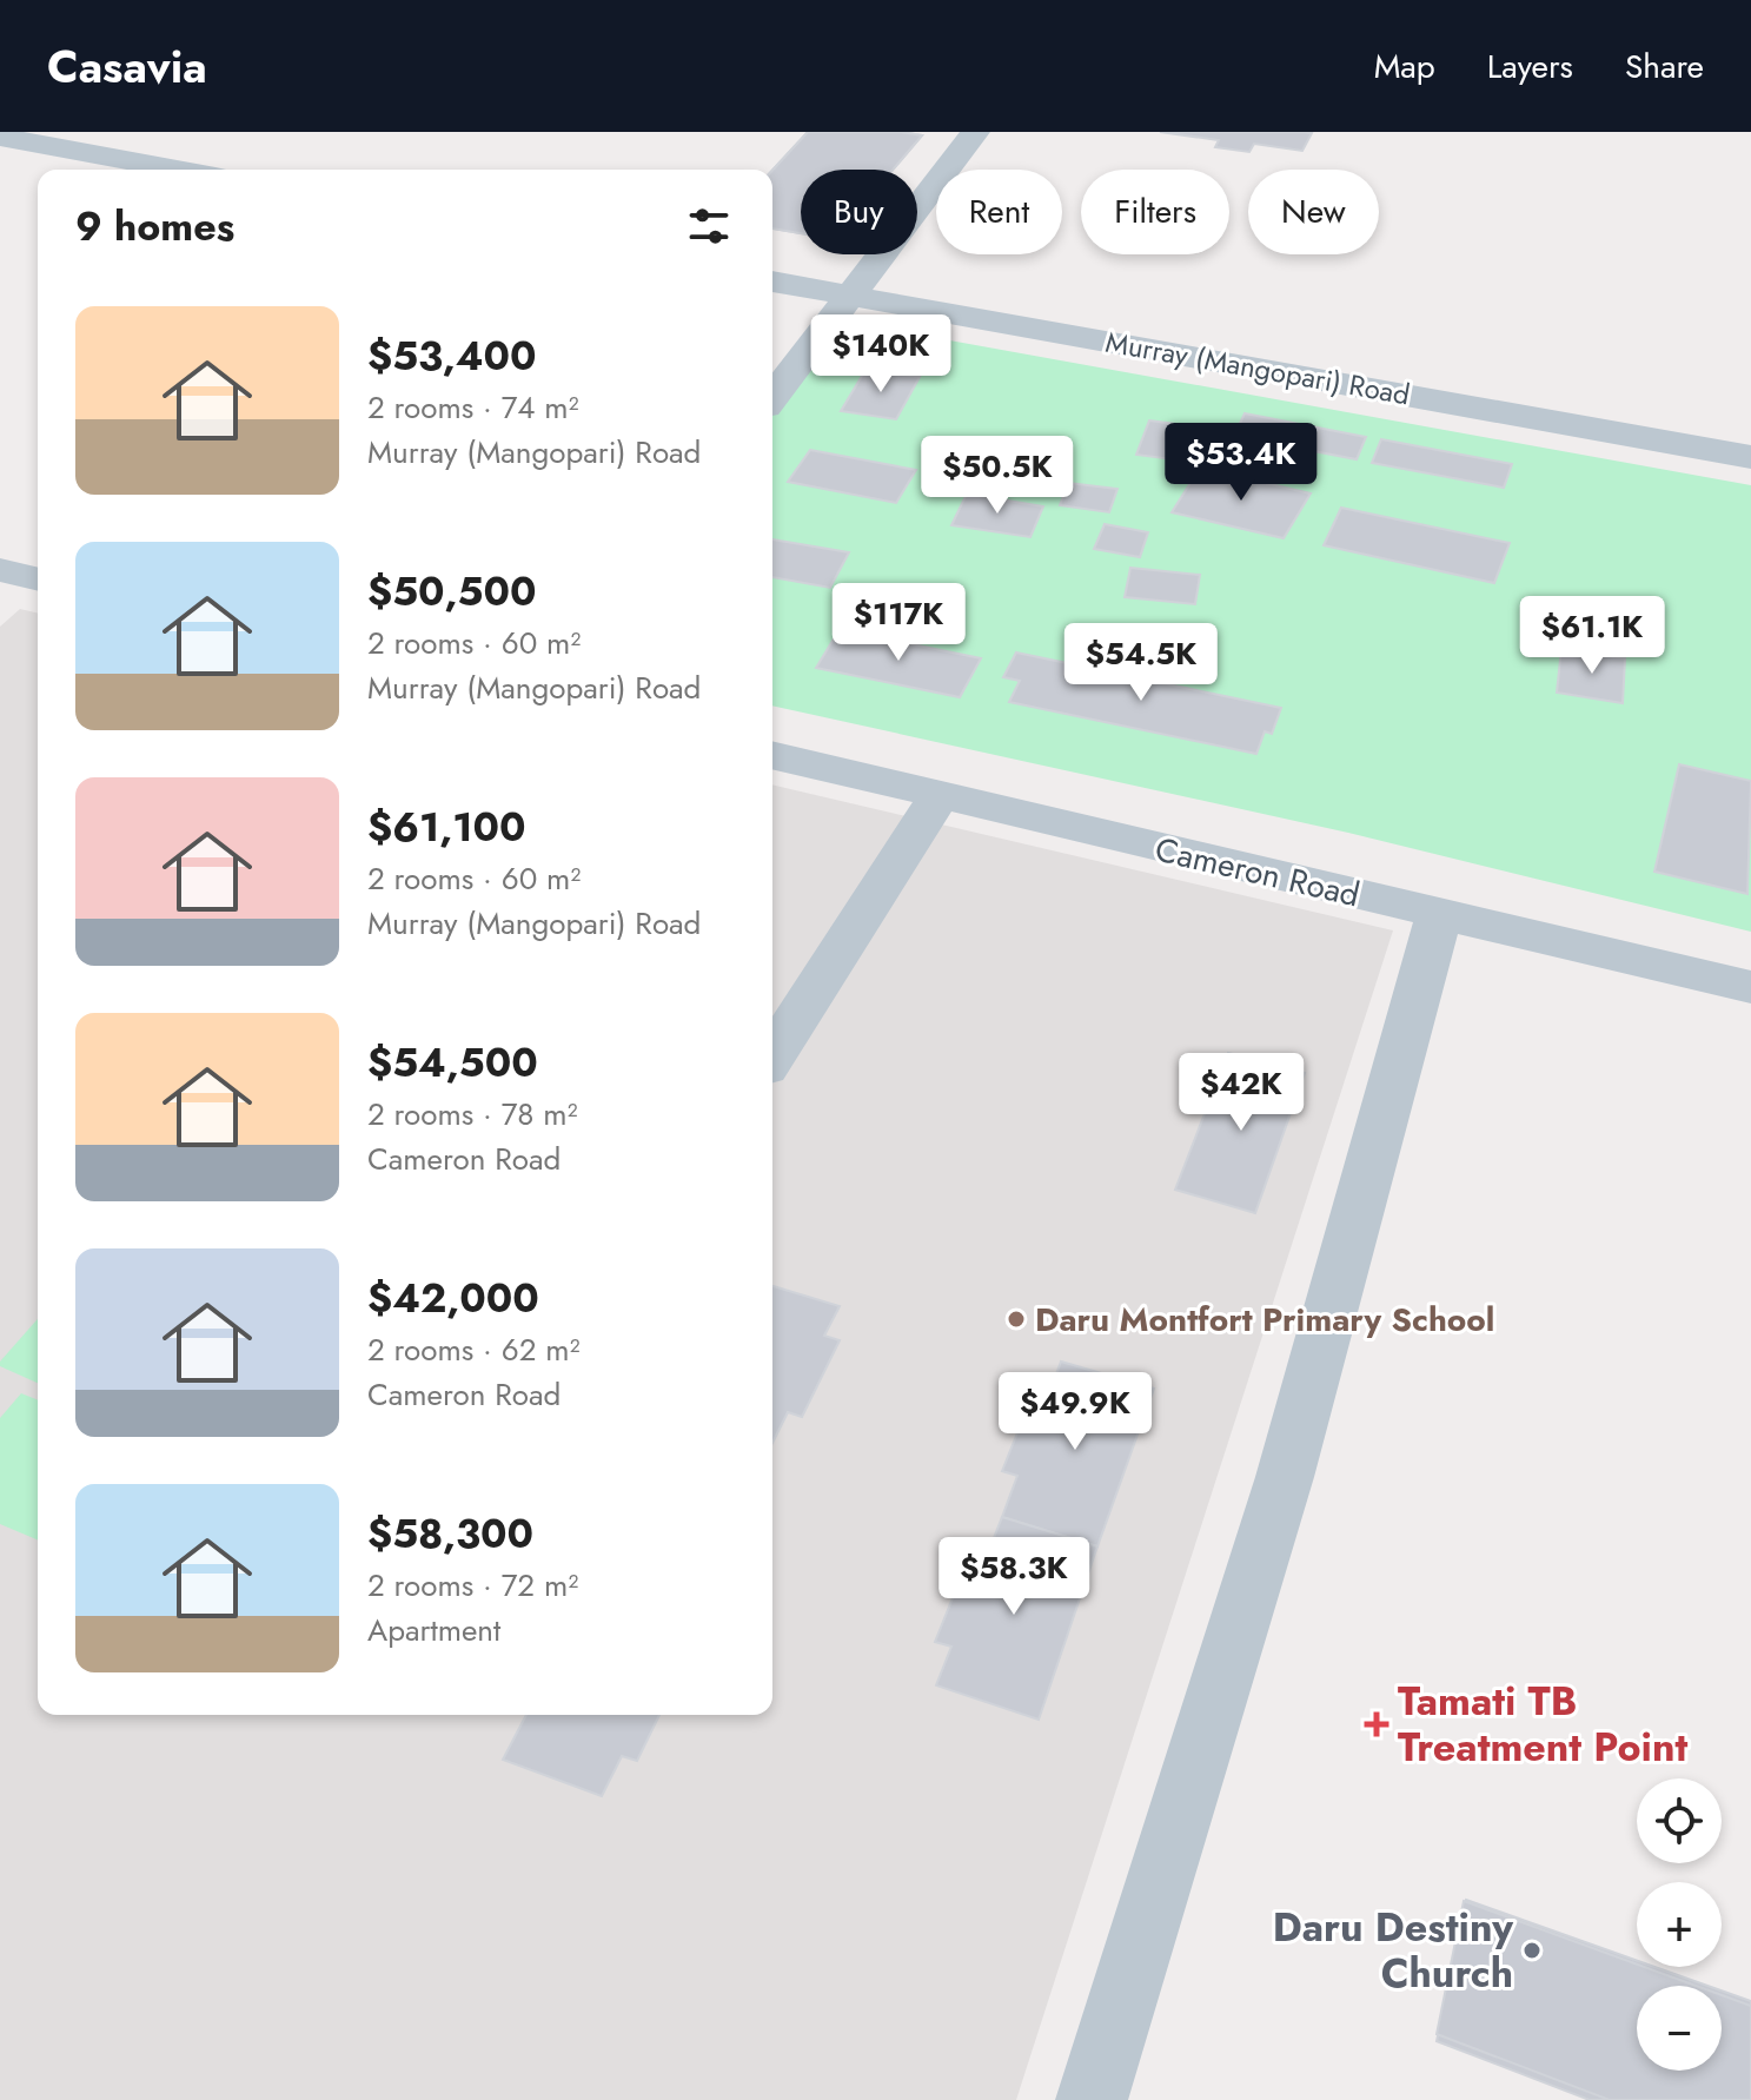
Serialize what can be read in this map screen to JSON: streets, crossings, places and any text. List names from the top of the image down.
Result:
{
  "streets": {
    "street": ["Murray (Mangopari) Road", "Cameron Road"]
  },
  "places": {
    "other": ["Daru Montfort Primary School", "Daru Destiny Church"],
    "health": ["Tamati TB Treatment Point"]
  },
  "page": {
    "header": "Casavia",
    "nav": ["Map", "Layers", "Share"],
    "chip": [
      "Buy",
      "Rent",
      "Filters",
      "New"
    ],
    "heading": "9 homes",
    "list": [
      {
        "name": "$53,400",
        "note": "2 rooms · 74 m² · Murray (Mangopari) Road"
      },
      {
        "name": "$50,500",
        "note": "2 rooms · 60 m² · Murray (Mangopari) Road"
      },
      {
        "name": "$61,100",
        "note": "2 rooms · 60 m² · Murray (Mangopari) Road"
      },
      {
        "name": "$54,500",
        "note": "2 rooms · 78 m² · Cameron Road"
      },
      {
        "name": "$42,000",
        "note": "2 rooms · 62 m² · Cameron Road"
      },
      {
        "name": "$58,300",
        "note": "2 rooms · 72 m² · Apartment"
      }
    ],
    "price": [
      "$140K",
      "$53.4K",
      "$50.5K",
      "$117K",
      "$61.1K",
      "$54.5K",
      "$42K",
      "$49.9K",
      "$58.3K"
    ],
    "map_buttons": ["+", "−"]
  }
}
